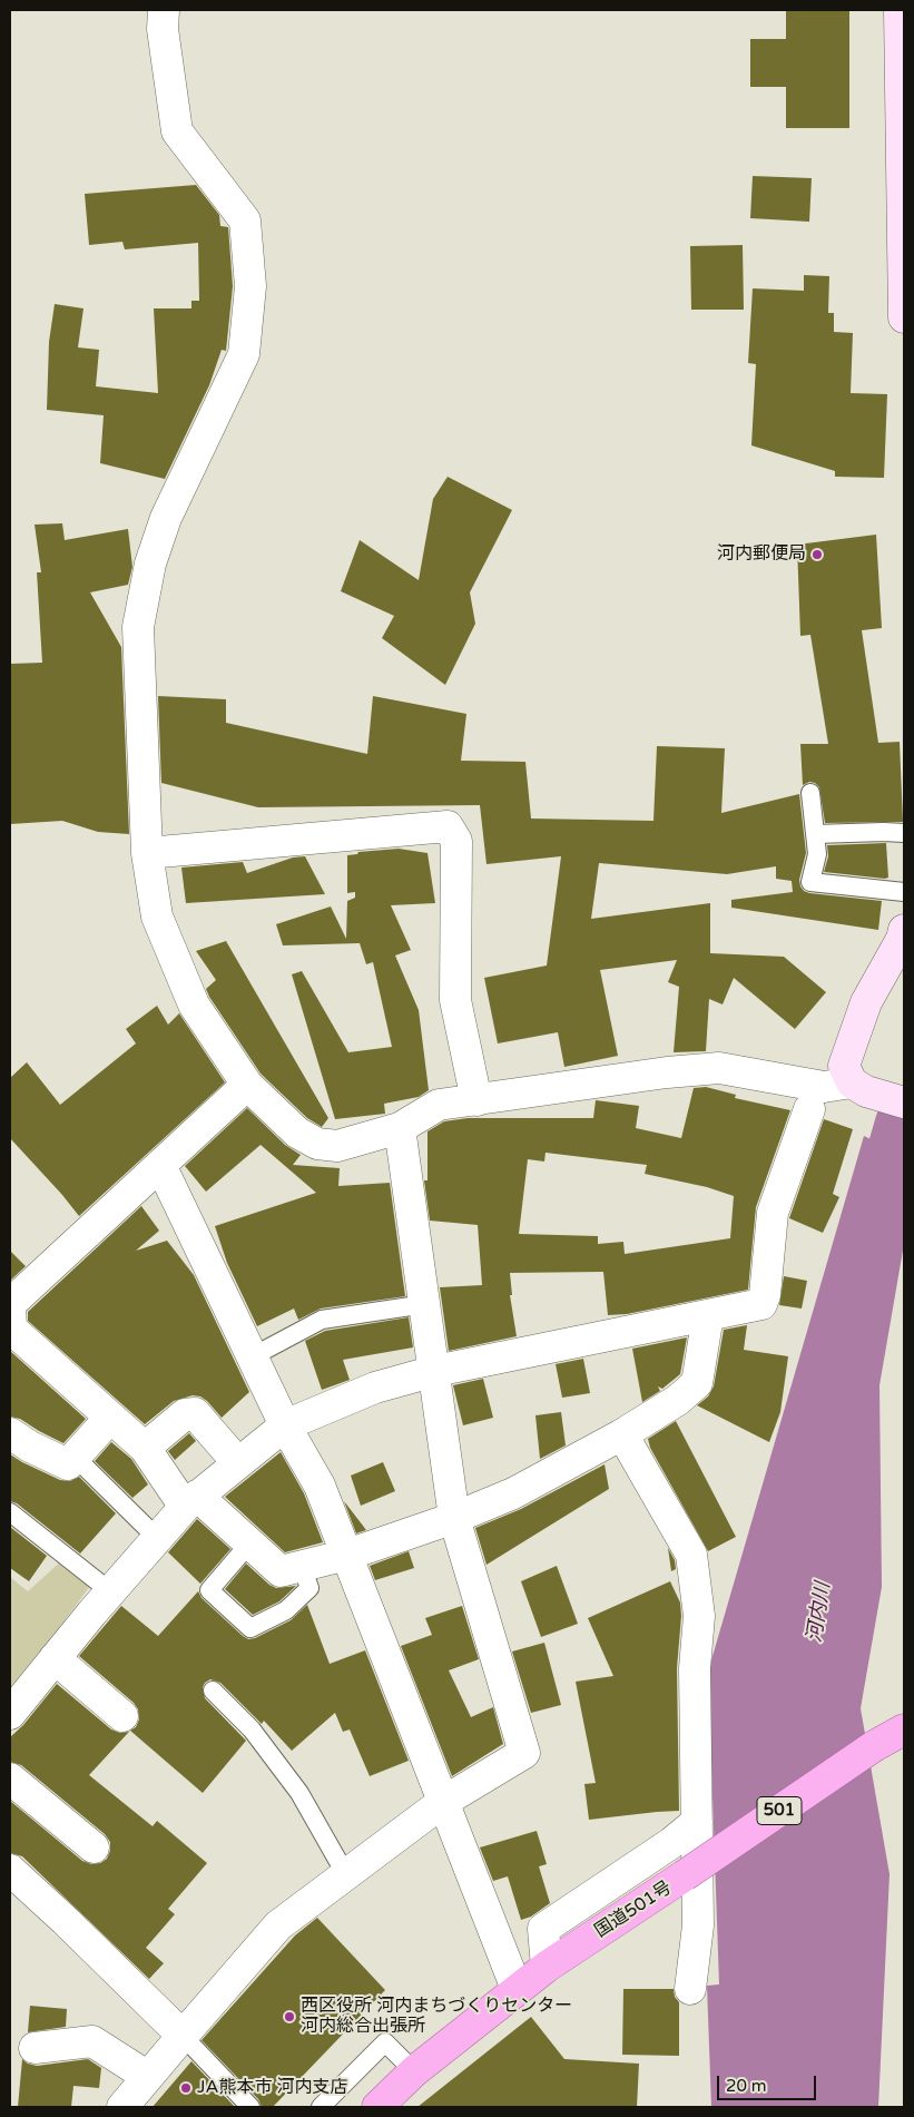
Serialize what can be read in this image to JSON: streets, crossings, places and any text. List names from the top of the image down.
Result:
{
  "streets": {
    "highway": ["501", "国道501号"]
  },
  "water": ["河内川"],
  "places": ["河内郵便局", "西区役所 河内まちづくりセンター 河内総合出張所", "JA熊本市 河内支店"],
  "scale_bar": "20 m"
}
